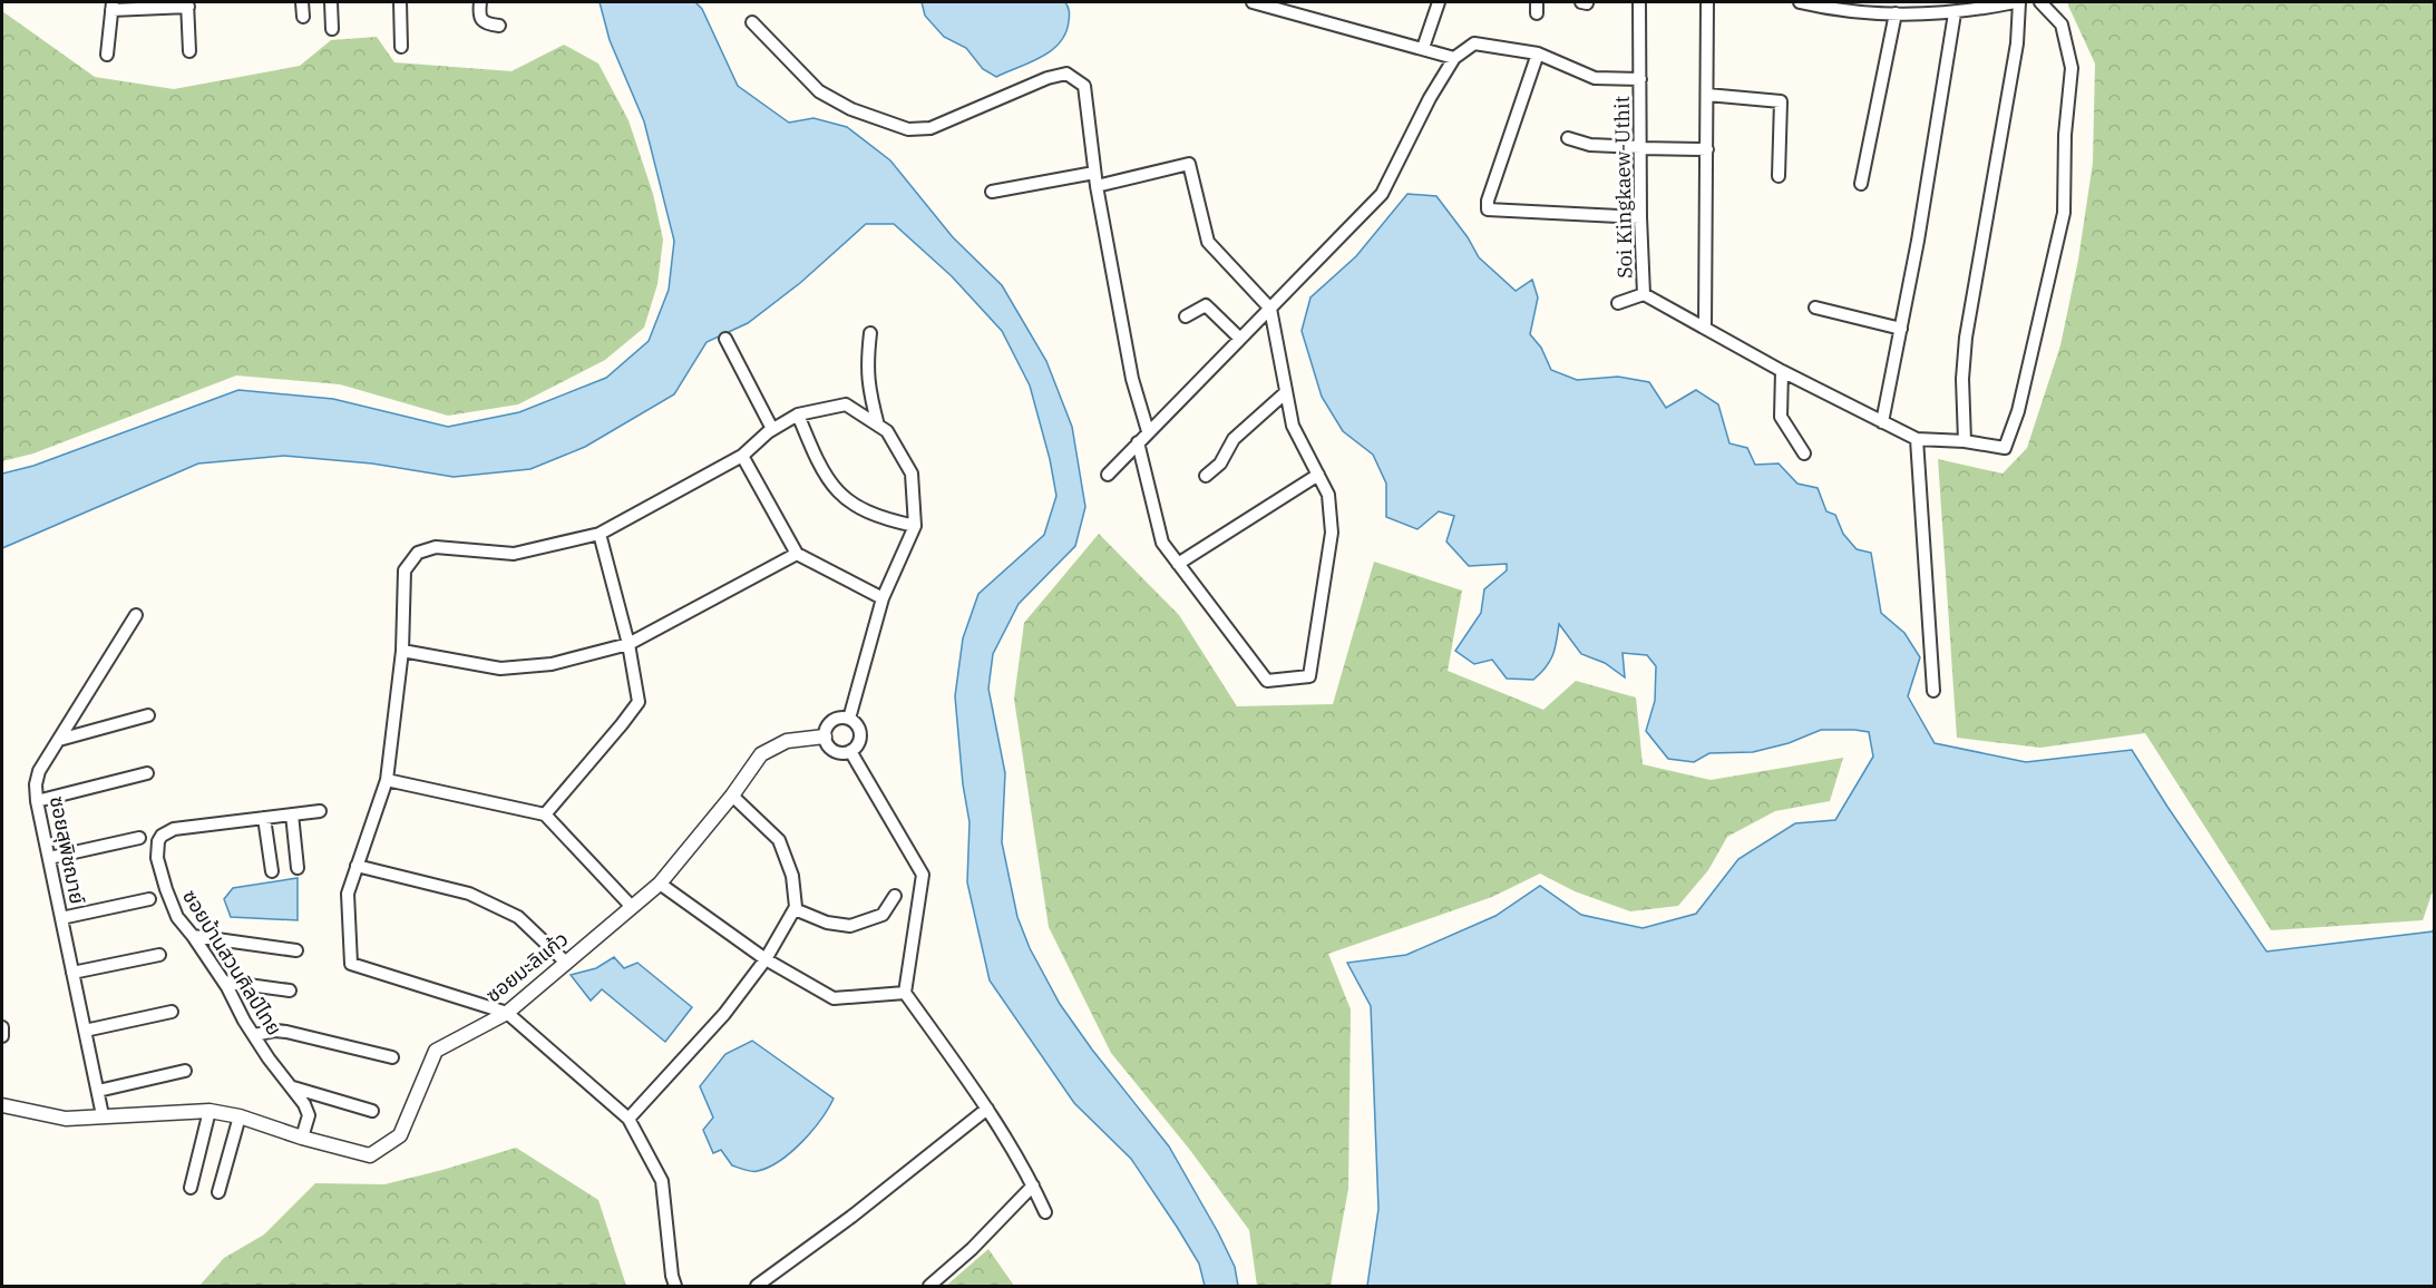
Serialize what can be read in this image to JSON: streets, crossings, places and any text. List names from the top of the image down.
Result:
{
  "streets": {
    "street": [
      "Soi Kingkaew-Uthit",
      "ซอยสุพิชฌาย์",
      "ซอยบ้านสวนศิลป์ไทย",
      "ซอยมะลิแก้ว"
    ]
  },
  "crossings": [
    ["ซอยสุพิชฌาย์", "ซอยมะลิแก้ว"],
    ["ซอยบ้านสวนศิลป์ไทย", "ซอยมะลิแก้ว"]
  ]
}
